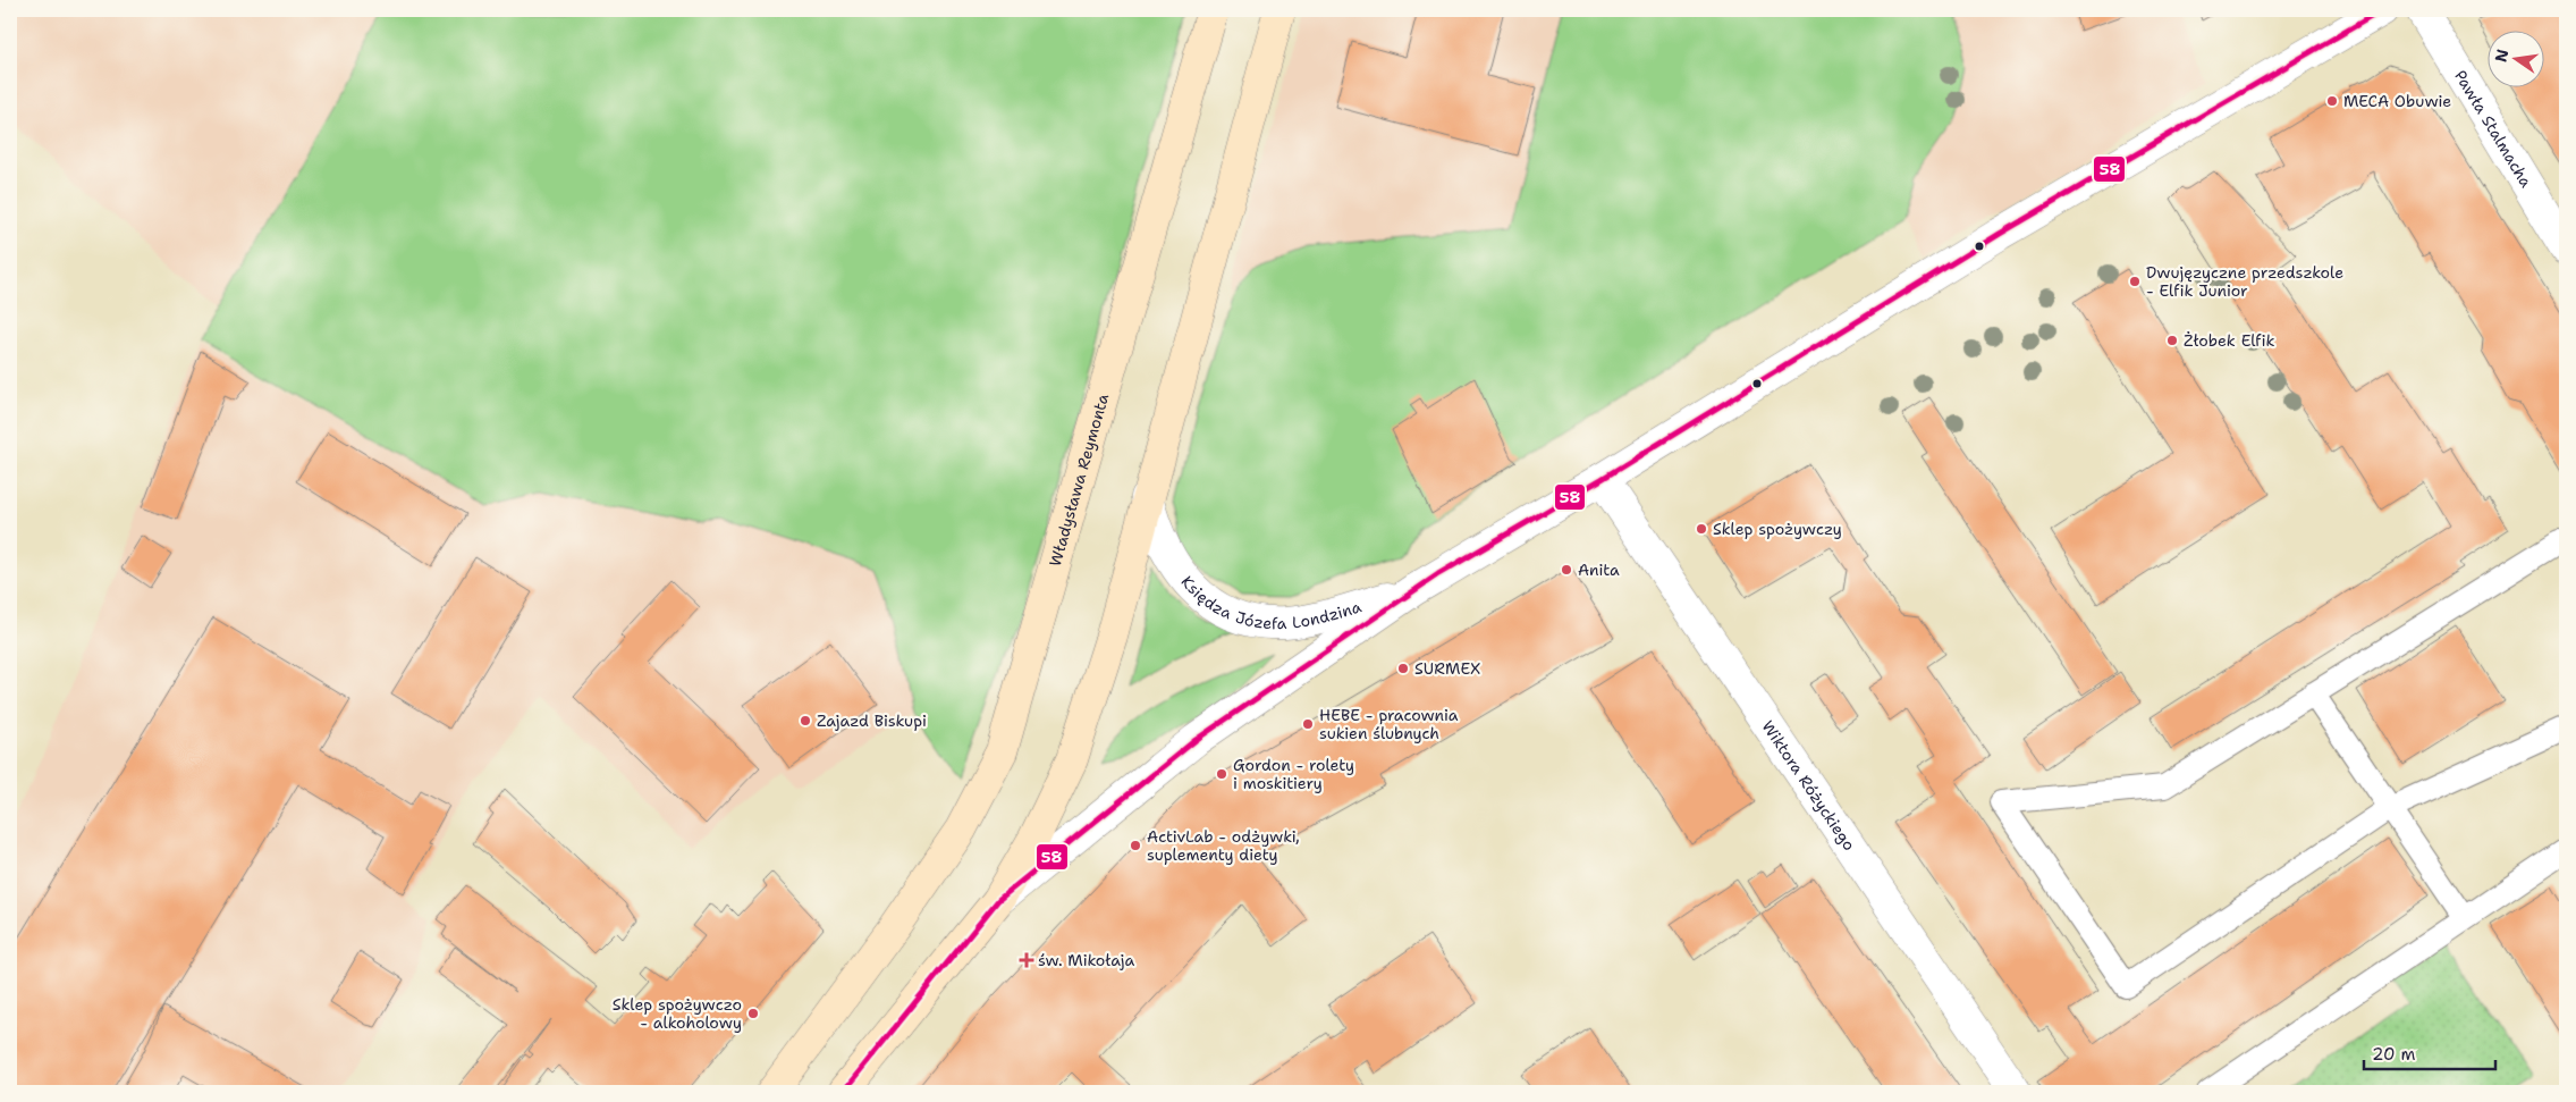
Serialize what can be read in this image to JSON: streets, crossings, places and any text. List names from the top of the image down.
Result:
{
  "streets": {
    "main road": ["Władysława Reymonta", "Księdza Józefa Londzina"],
    "street": ["Pawła Stalmacha", "Wiktora Różyckiego"]
  },
  "crossings": [
    ["Księdza Józefa Londzina", "Wiktora Różyckiego"]
  ],
  "places": {
    "other": [
      "MECA Obuwie",
      "Dwujęzyczne przedszkole - Elfik Junior",
      "Żłobek Elfik",
      "Sklep spożywczy",
      "Anita",
      "SURMEX",
      "Zajazd Biskupi",
      "HEBE - pracownia sukien ślubnych",
      "Gordon - rolety i moskitiery",
      "ActivLab - odżywki, suplementy diety",
      "Sklep spożywczo - alkoholowy"
    ],
    "health": ["św. Mikołaja"]
  },
  "lines": ["transit line 58"],
  "scale_bar": "20 m",
  "north": "left"
}
